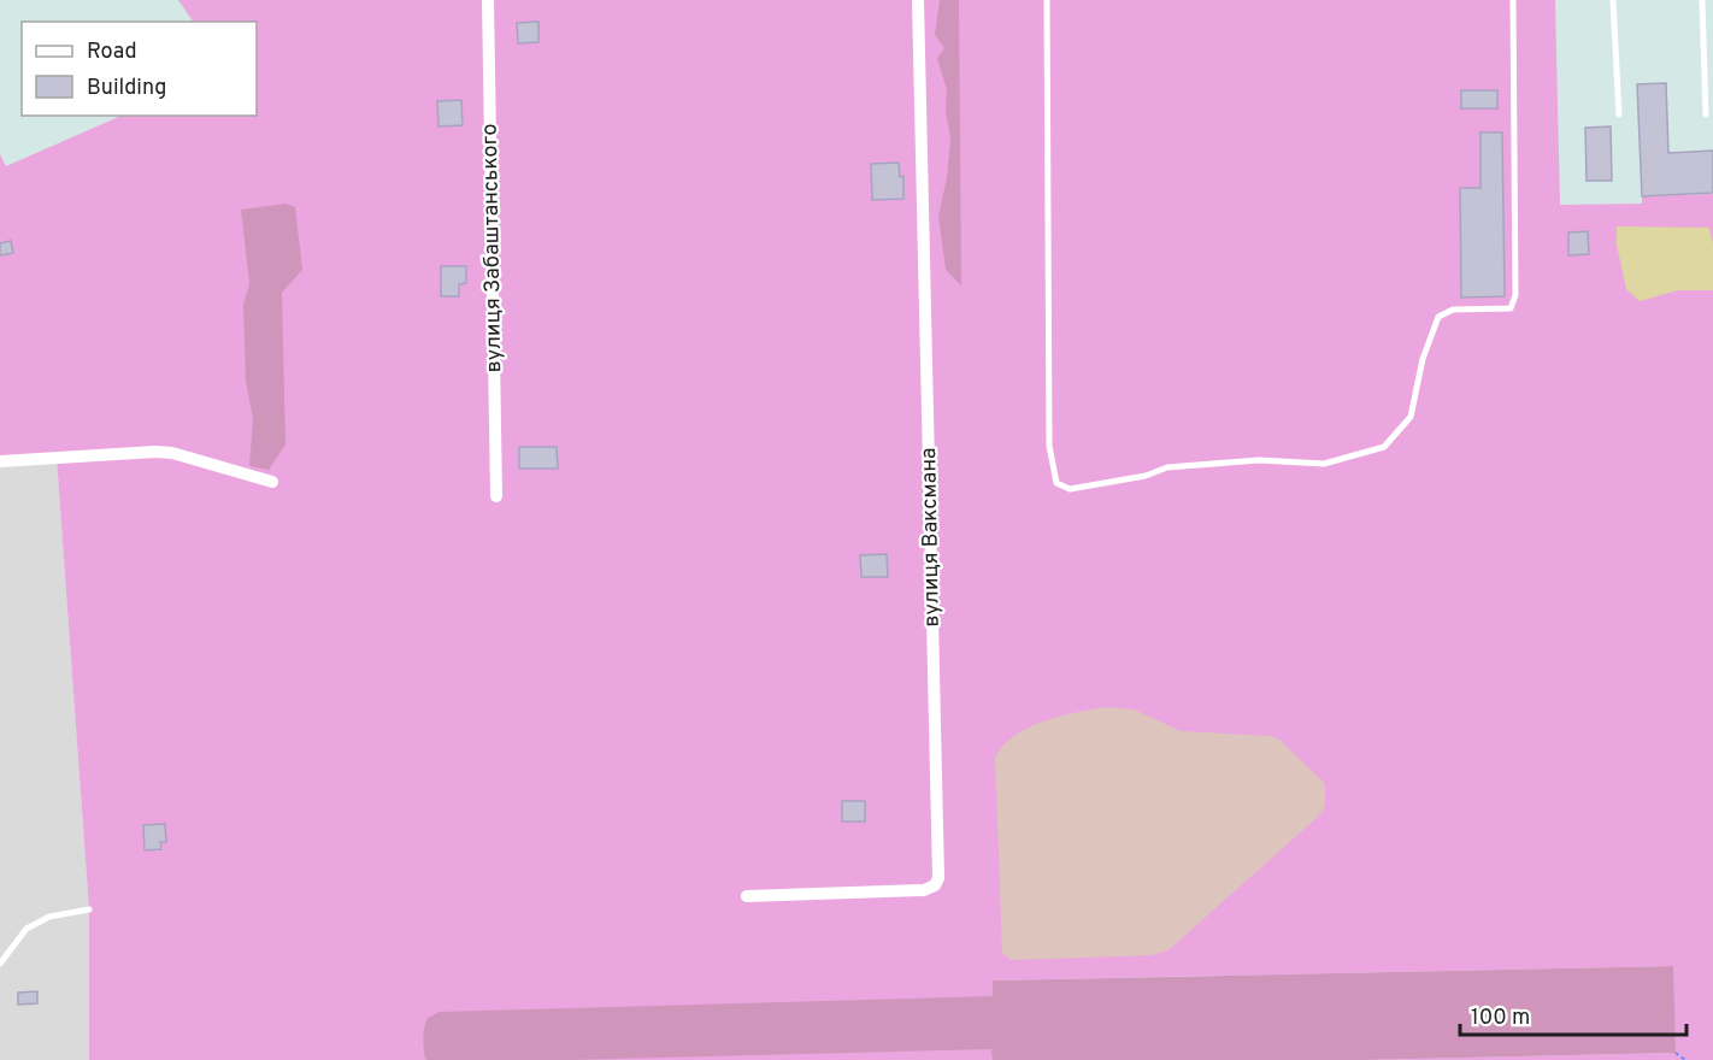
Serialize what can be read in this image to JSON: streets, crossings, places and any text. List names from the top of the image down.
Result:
{
  "streets": {
    "street": ["вулиця Забаштанського", "вулиця Ваксмана"]
  },
  "legend": ["Road", "Building"],
  "scale_bar": "100 m"
}
